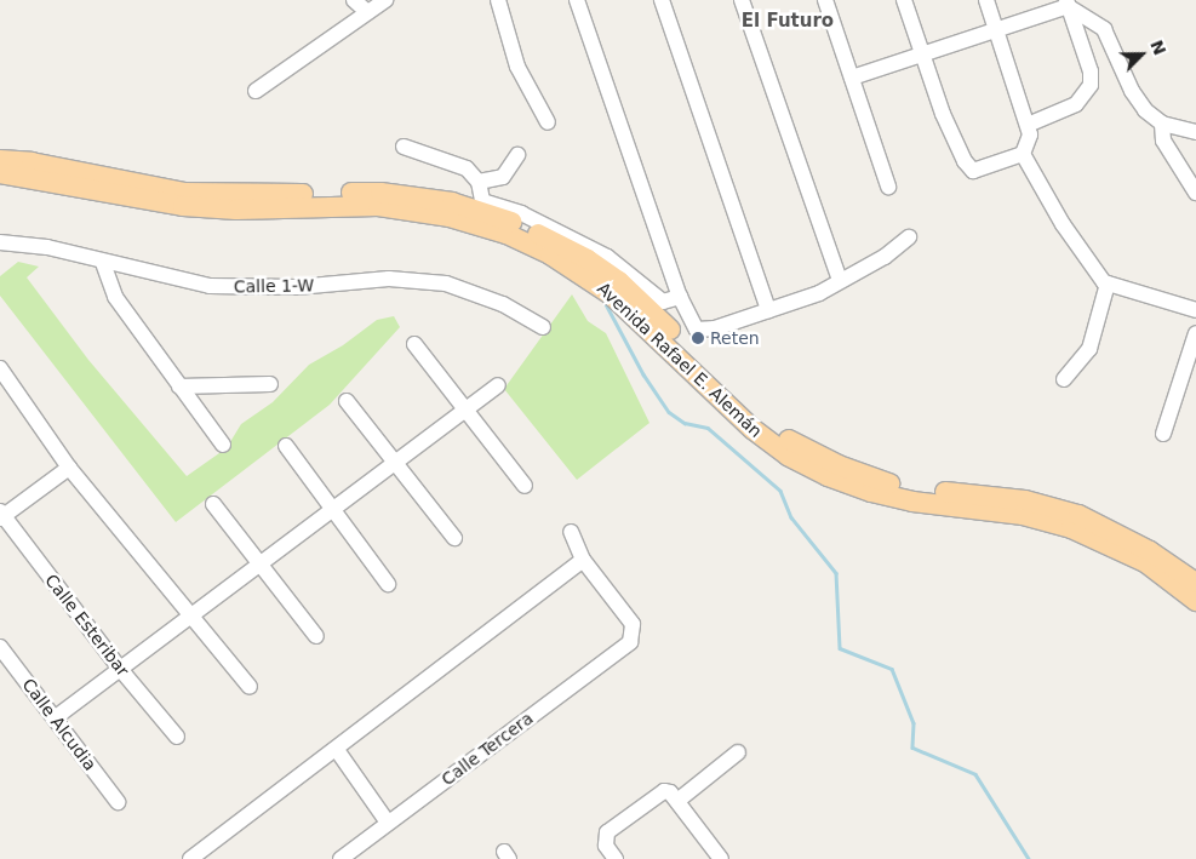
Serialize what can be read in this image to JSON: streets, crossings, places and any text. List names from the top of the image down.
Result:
{
  "streets": {
    "main road": ["Avenida Rafael E. Alemán"],
    "street": [
      "Calle 1-W",
      "Calle Esteribar",
      "Calle Alcudia",
      "Calle Tercera"
    ]
  },
  "districts": ["El Futuro"],
  "places": ["Reten"],
  "north": "top right"
}
